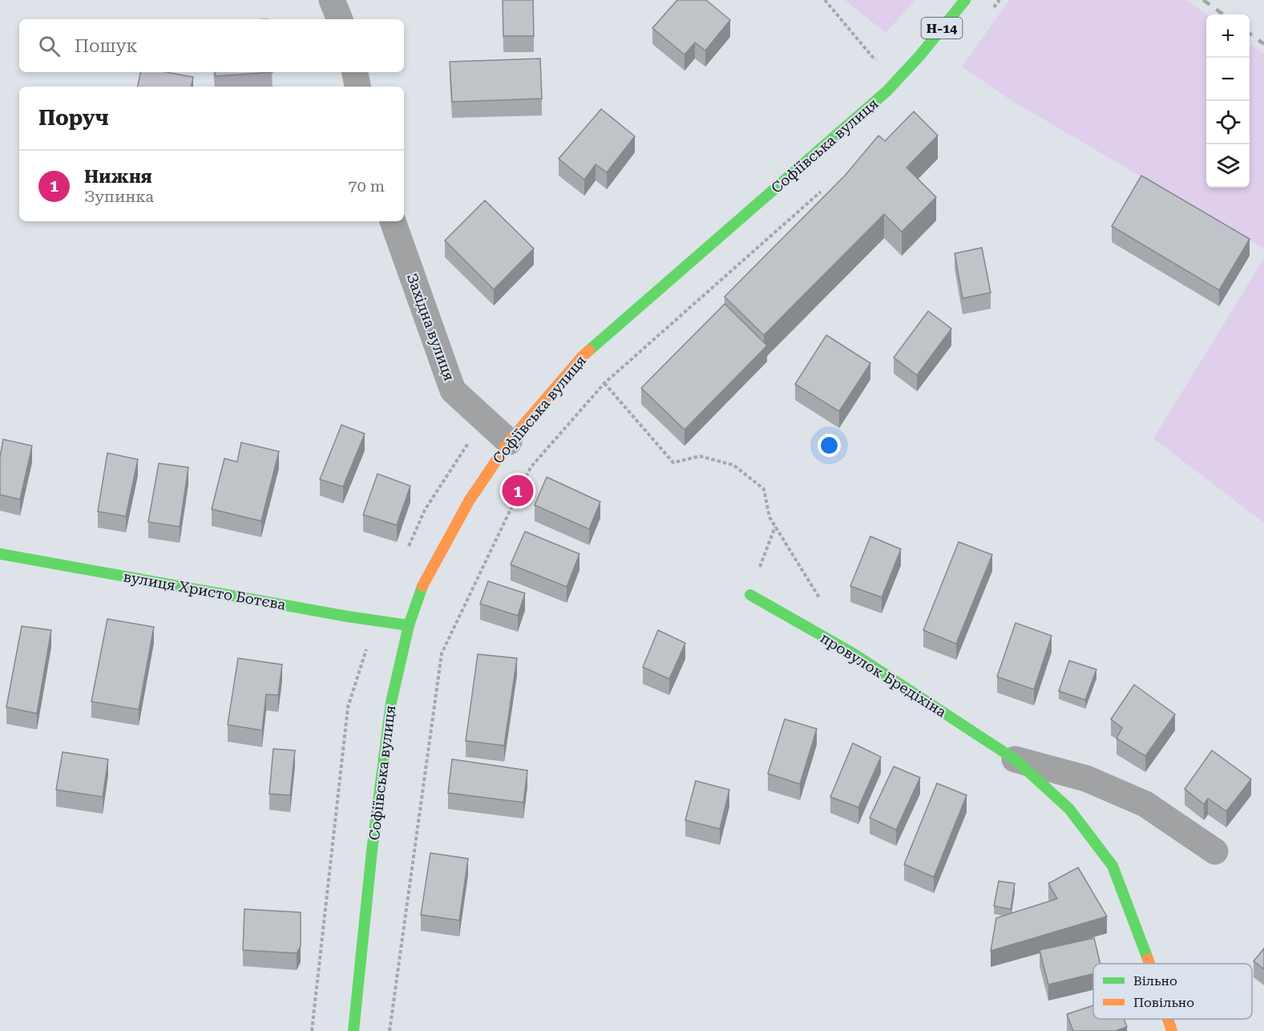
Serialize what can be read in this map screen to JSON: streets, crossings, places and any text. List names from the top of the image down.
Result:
{
  "streets": {
    "main road": [
      "Н-14",
      "Софіївська вулиця",
      "вулиця Христо Ботєва",
      "провулок Бредіхіна"
    ],
    "street": ["Західна вулиця"]
  },
  "crossings": [
    ["Софіївська вулиця", "Західна вулиця"],
    ["Софіївська вулиця", "вулиця Христо Ботєва"]
  ],
  "legend": ["Вільно", "Повільно"],
  "page": {
    "map_buttons": ["+", "−"],
    "search": "Пошук",
    "heading": "Поруч",
    "list": [
      {
        "mark": "1",
        "name": "Нижня",
        "note": "Зупинка",
        "value": "70 m"
      }
    ],
    "pins": "1"
  }
}
